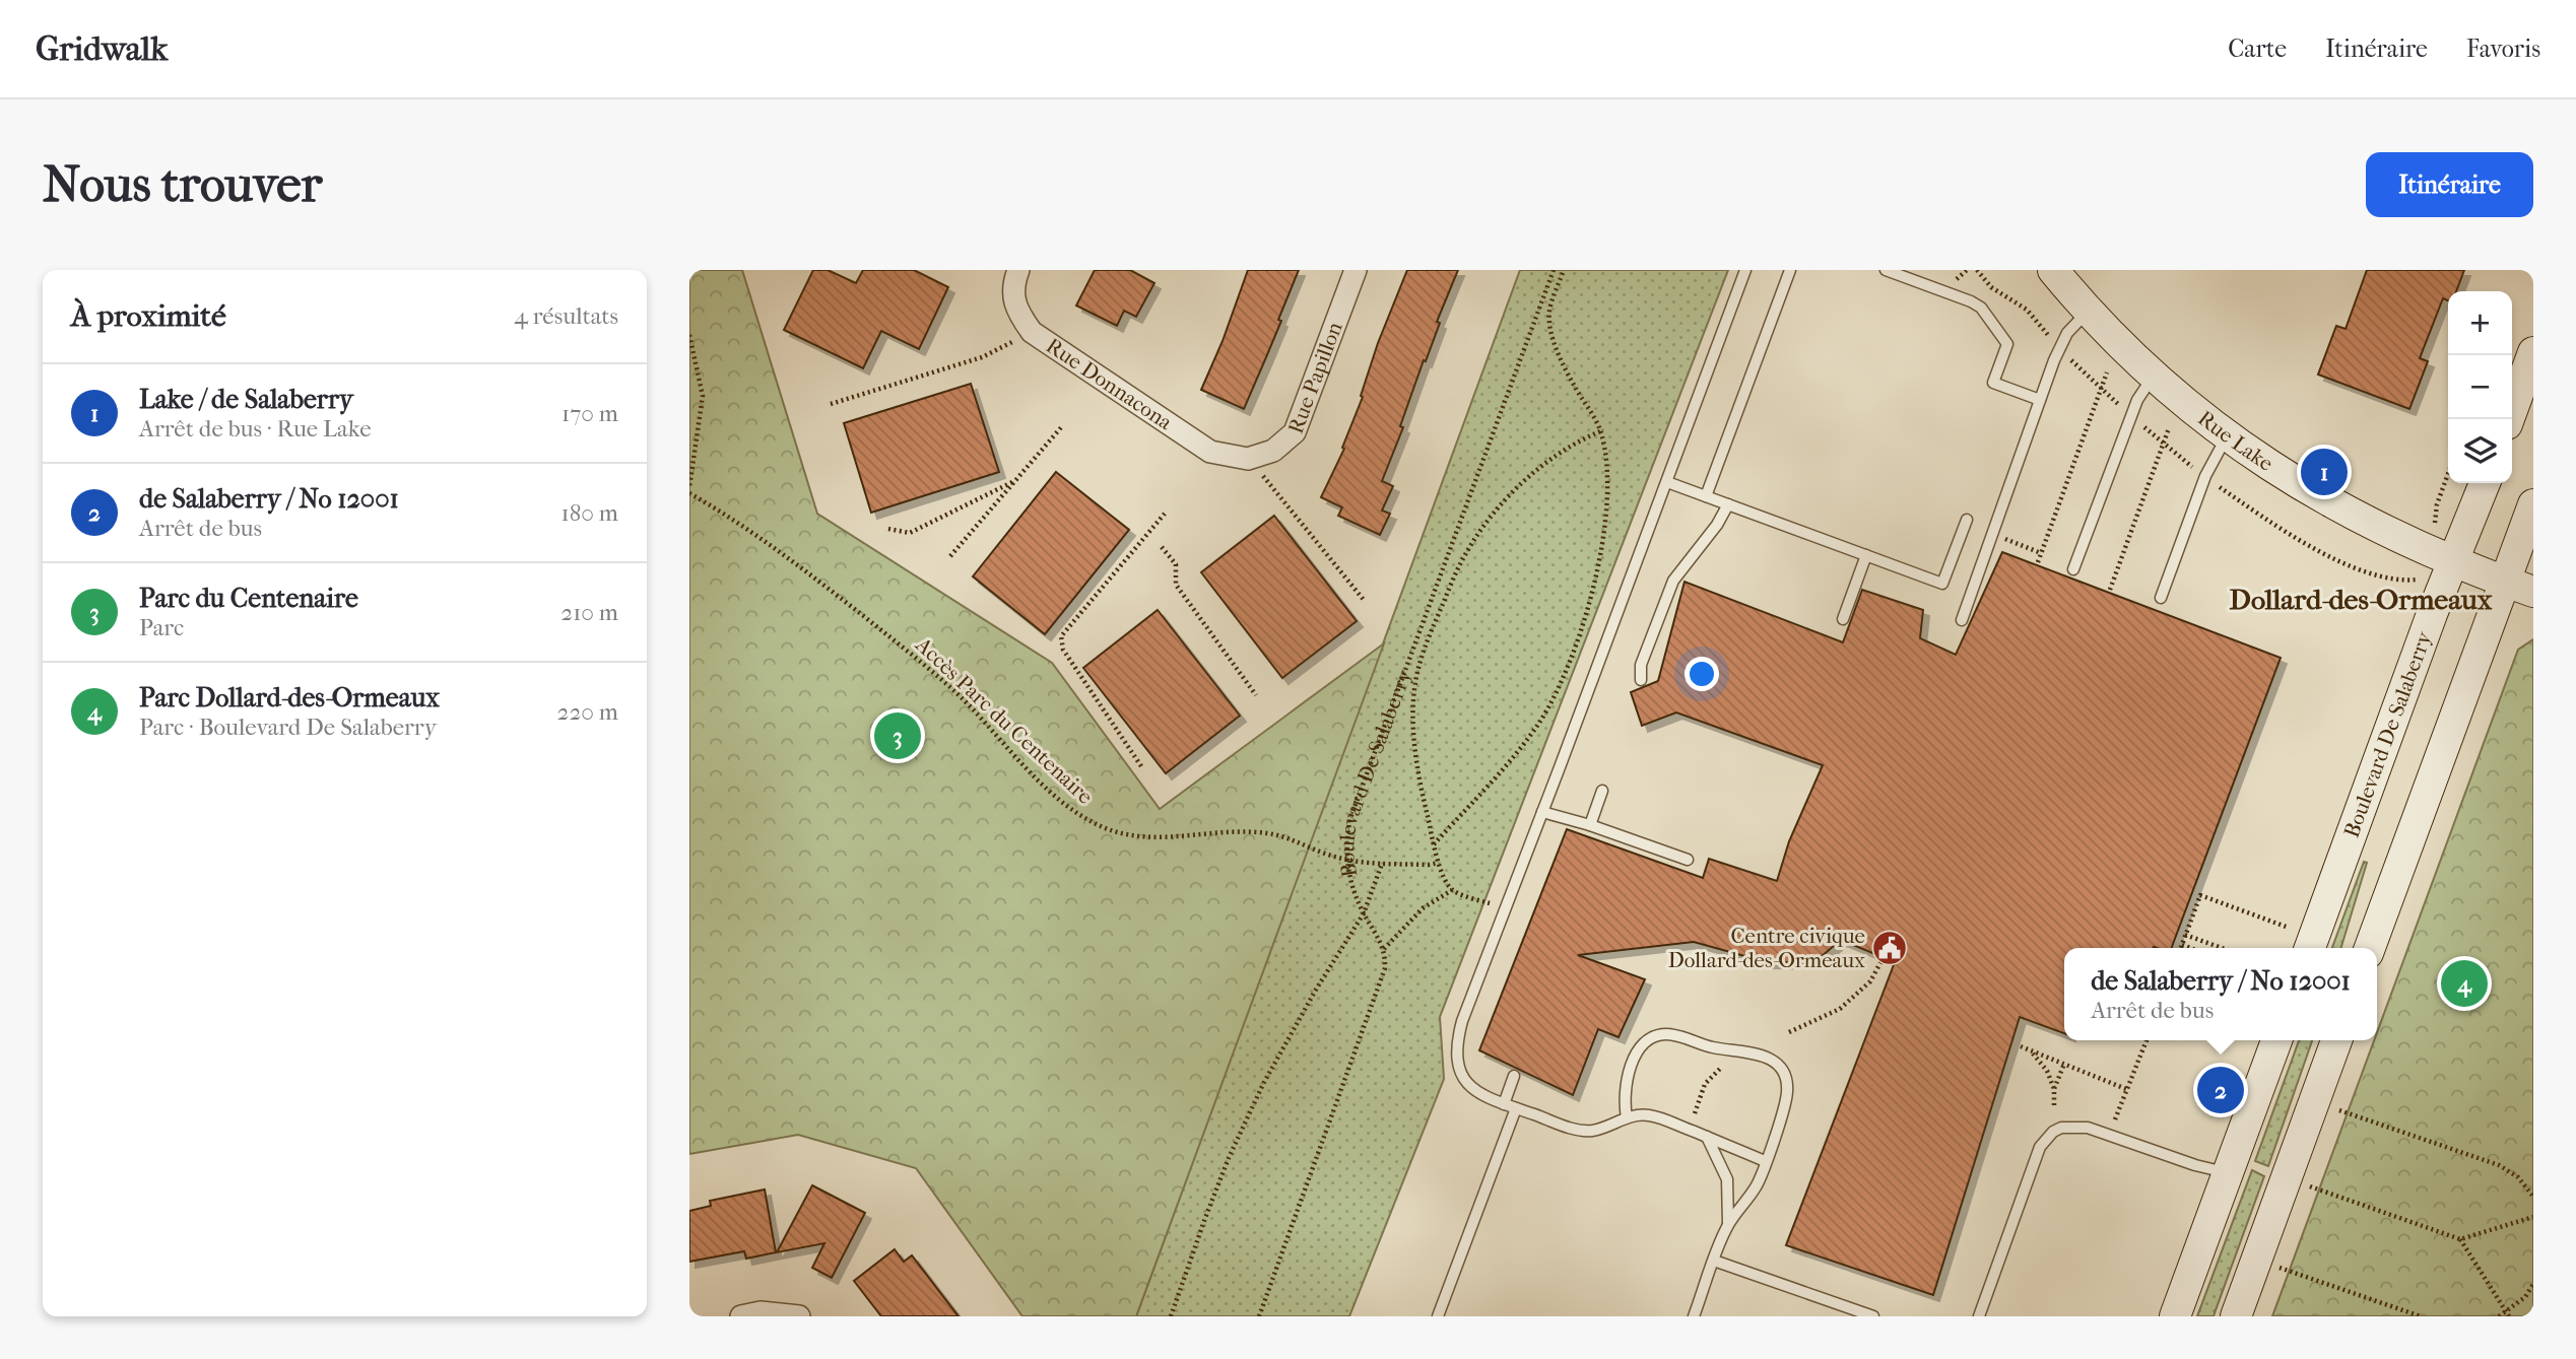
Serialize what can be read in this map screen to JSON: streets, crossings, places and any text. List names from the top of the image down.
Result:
{
  "streets": {
    "street": [
      "Rue Papillon",
      "Rue Donnacona",
      "Rue Lake",
      "Boulevard De Salaberry"
    ],
    "path": ["Accès Parc du Centenaire"]
  },
  "crossings": [
    ["Rue Papillon", "Rue Donnacona"],
    ["Rue Lake", "Boulevard De Salaberry"],
    ["Accès Parc du Centenaire", "Boulevard De Salaberry"]
  ],
  "districts": ["Dollard-des-Ormeaux"],
  "places": {
    "public building": ["Centre civique Dollard-des-Ormeaux"]
  },
  "page": {
    "header": "Gridwalk",
    "nav": ["Carte", "Itinéraire", "Favoris"],
    "buttons": "Itinéraire",
    "title": "Nous trouver",
    "heading": ["À proximité", "4 résultats"],
    "map_buttons": ["+", "−"],
    "list": [
      {
        "mark": "1",
        "name": "Lake / de Salaberry",
        "note": "Arrêt de bus · Rue Lake",
        "value": "170 m"
      },
      {
        "mark": "2",
        "name": "de Salaberry / No 12001",
        "note": "Arrêt de bus",
        "value": "180 m"
      },
      {
        "mark": "3",
        "name": "Parc du Centenaire",
        "note": "Parc",
        "value": "210 m"
      },
      {
        "mark": "4",
        "name": "Parc Dollard-des-Ormeaux",
        "note": "Parc · Boulevard De Salaberry",
        "value": "220 m"
      }
    ],
    "pins": [
      "1",
      "3",
      "4",
      "2"
    ],
    "popup": ["de Salaberry / No 12001", "Arrêt de bus"]
  }
}
